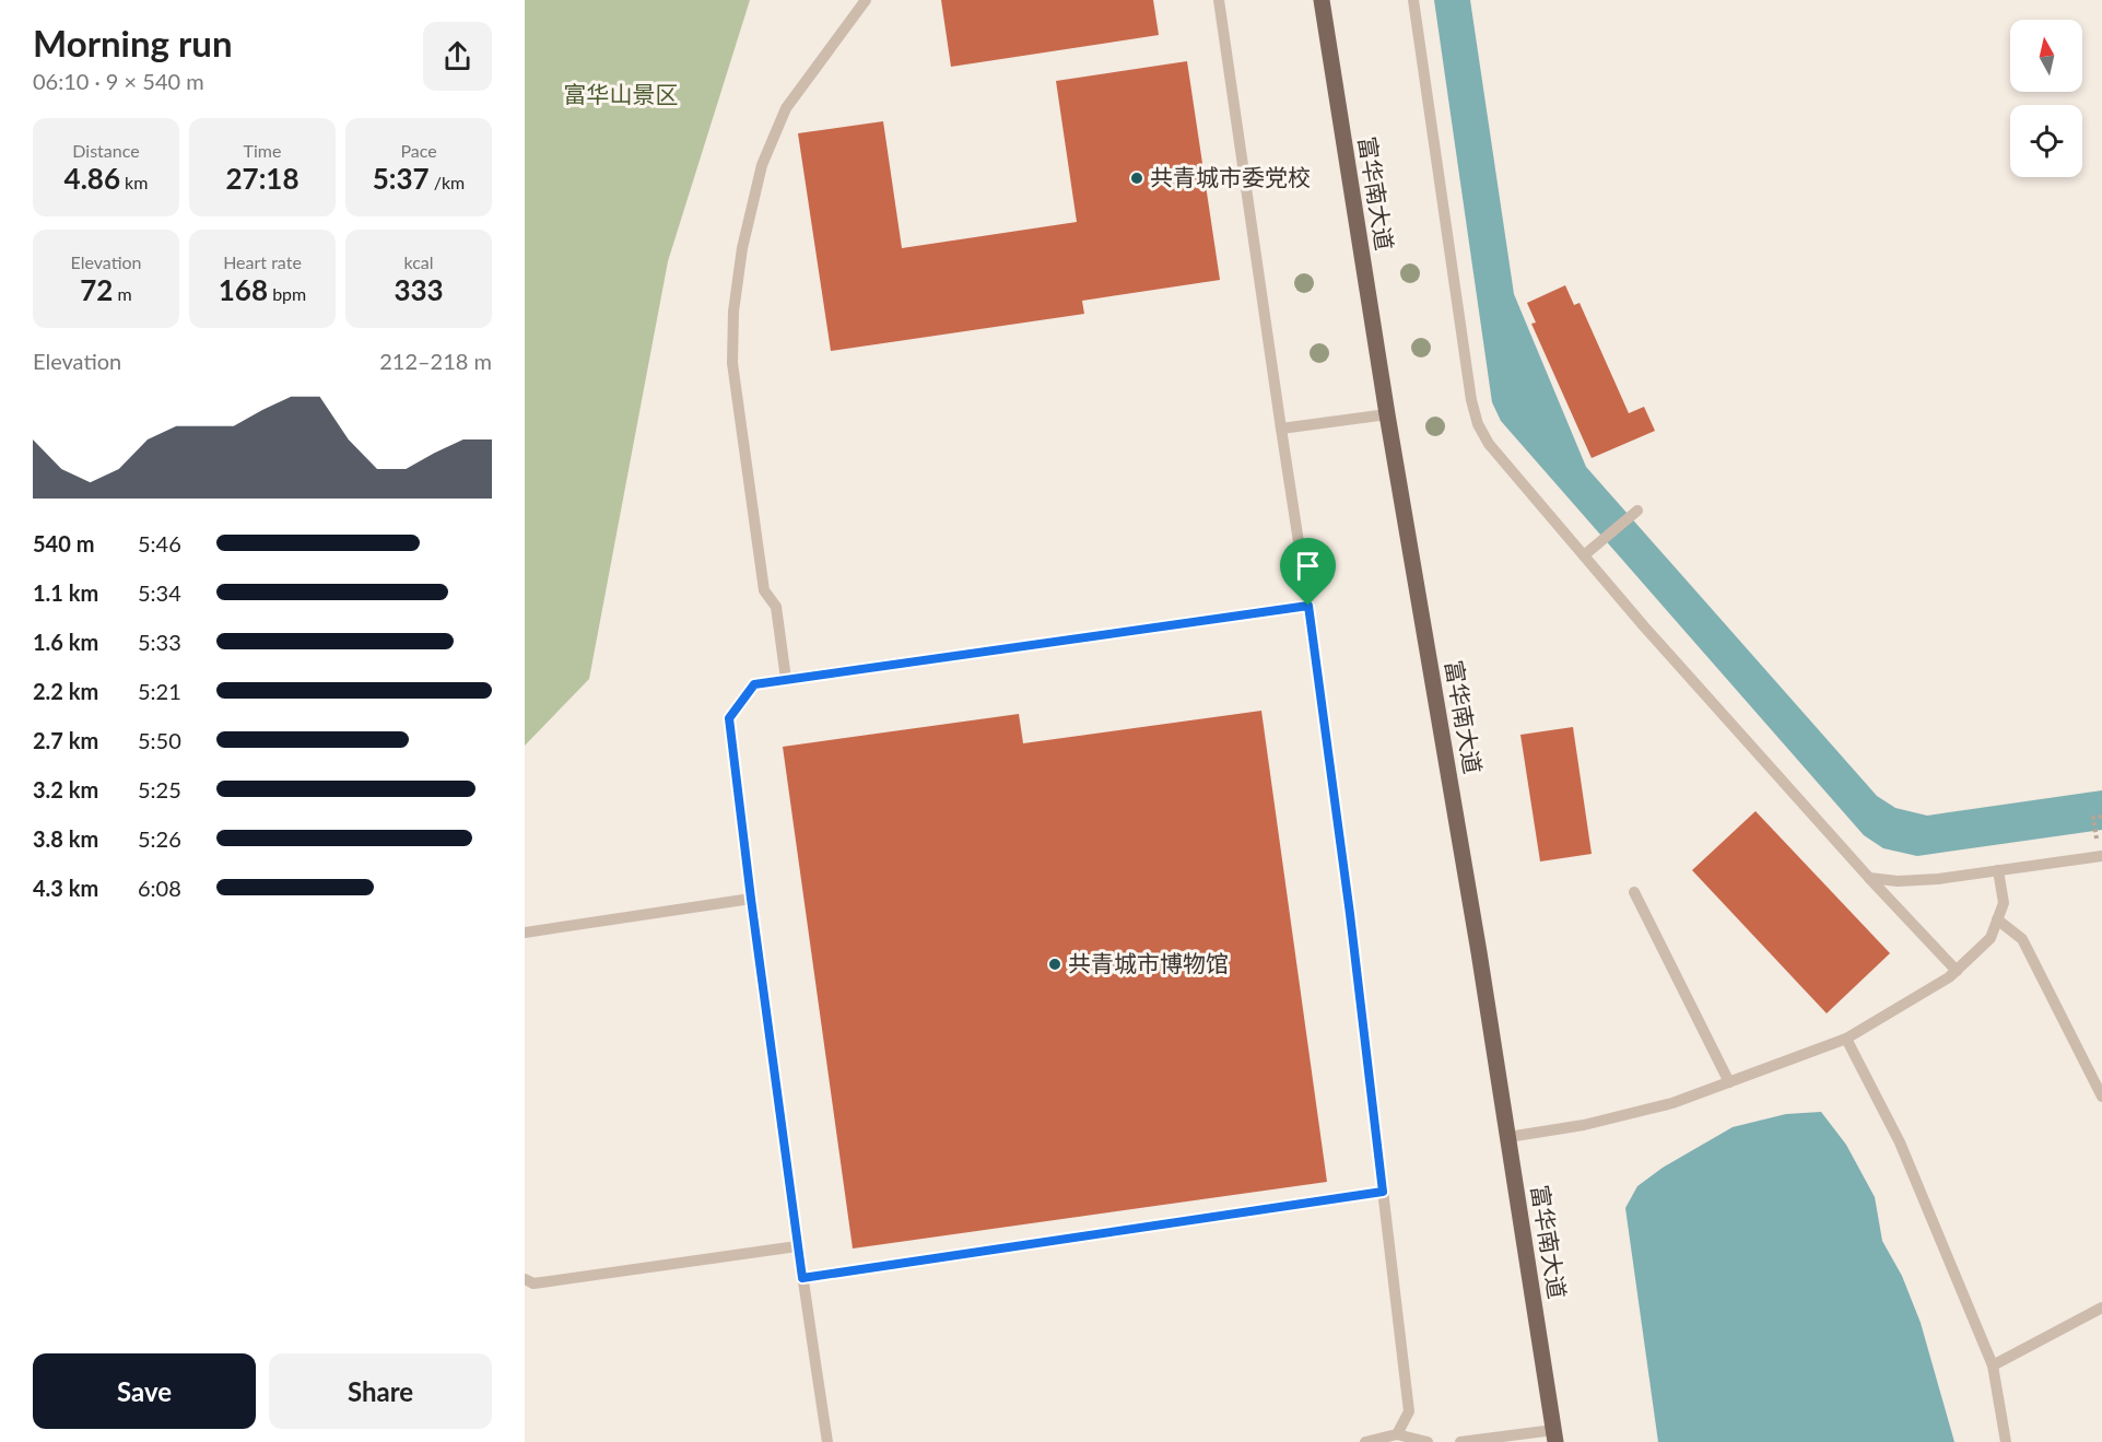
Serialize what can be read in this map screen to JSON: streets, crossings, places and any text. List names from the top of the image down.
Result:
{
  "streets": {
    "main road": ["富华南大道"]
  },
  "parks": ["富华山景区"],
  "places": ["共青城市委党校", "共青城市博物馆"],
  "north": "top",
  "page": {
    "heading": ["Morning run", "06:10 · 9 × 540 m"],
    "stats": [
      ["Distance", "4.86 km"],
      ["Time", "27:18"],
      ["Pace", "5:37 /km"],
      ["Elevation", "72 m"],
      ["Heart rate", "168 bpm"],
      ["kcal", "333"]
    ],
    "chart": ["Elevation", "212–218 m"],
    "list": [
      {
        "name": "540 m",
        "note": "5:46"
      },
      {
        "name": "1.1 km",
        "note": "5:34"
      },
      {
        "name": "1.6 km",
        "note": "5:33"
      },
      {
        "name": "2.2 km",
        "note": "5:21"
      },
      {
        "name": "2.7 km",
        "note": "5:50"
      },
      {
        "name": "3.2 km",
        "note": "5:25"
      },
      {
        "name": "3.8 km",
        "note": "5:26"
      },
      {
        "name": "4.3 km",
        "note": "6:08"
      }
    ],
    "buttons": ["Save", "Share"]
  }
}
